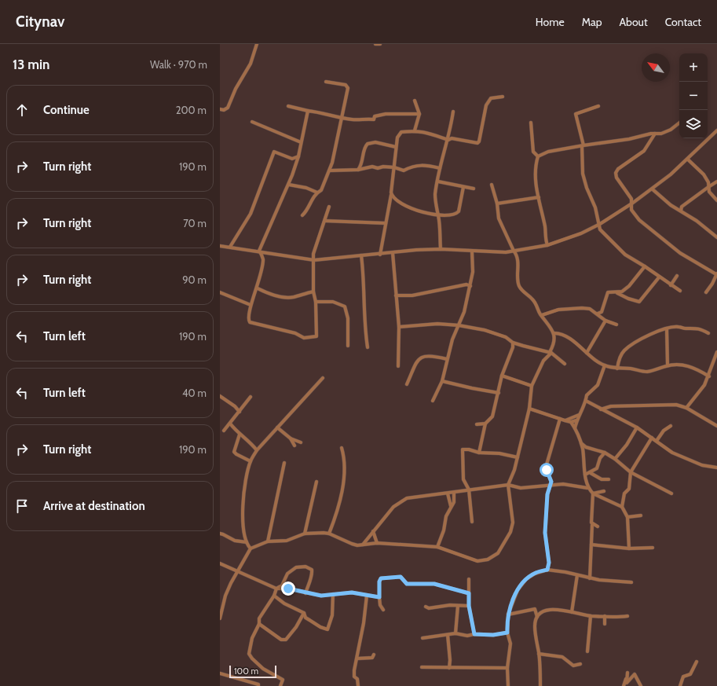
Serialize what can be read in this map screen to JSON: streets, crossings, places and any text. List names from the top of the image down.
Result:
{
  "scale_bar": "100 m",
  "north": "top left",
  "page": {
    "header": "Citynav",
    "nav": [
      "Home",
      "Map",
      "About",
      "Contact"
    ],
    "heading": ["13 min", "Walk · 970 m"],
    "map_buttons": ["+", "−"],
    "list": [
      ["Continue", "200 m"],
      ["Turn right", "190 m"],
      ["Turn right", "70 m"],
      ["Turn right", "90 m"],
      ["Turn left", "190 m"],
      ["Turn left", "40 m"],
      ["Turn right", "190 m"],
      "Arrive at destination"
    ],
    "scale": "100 m"
  }
}
